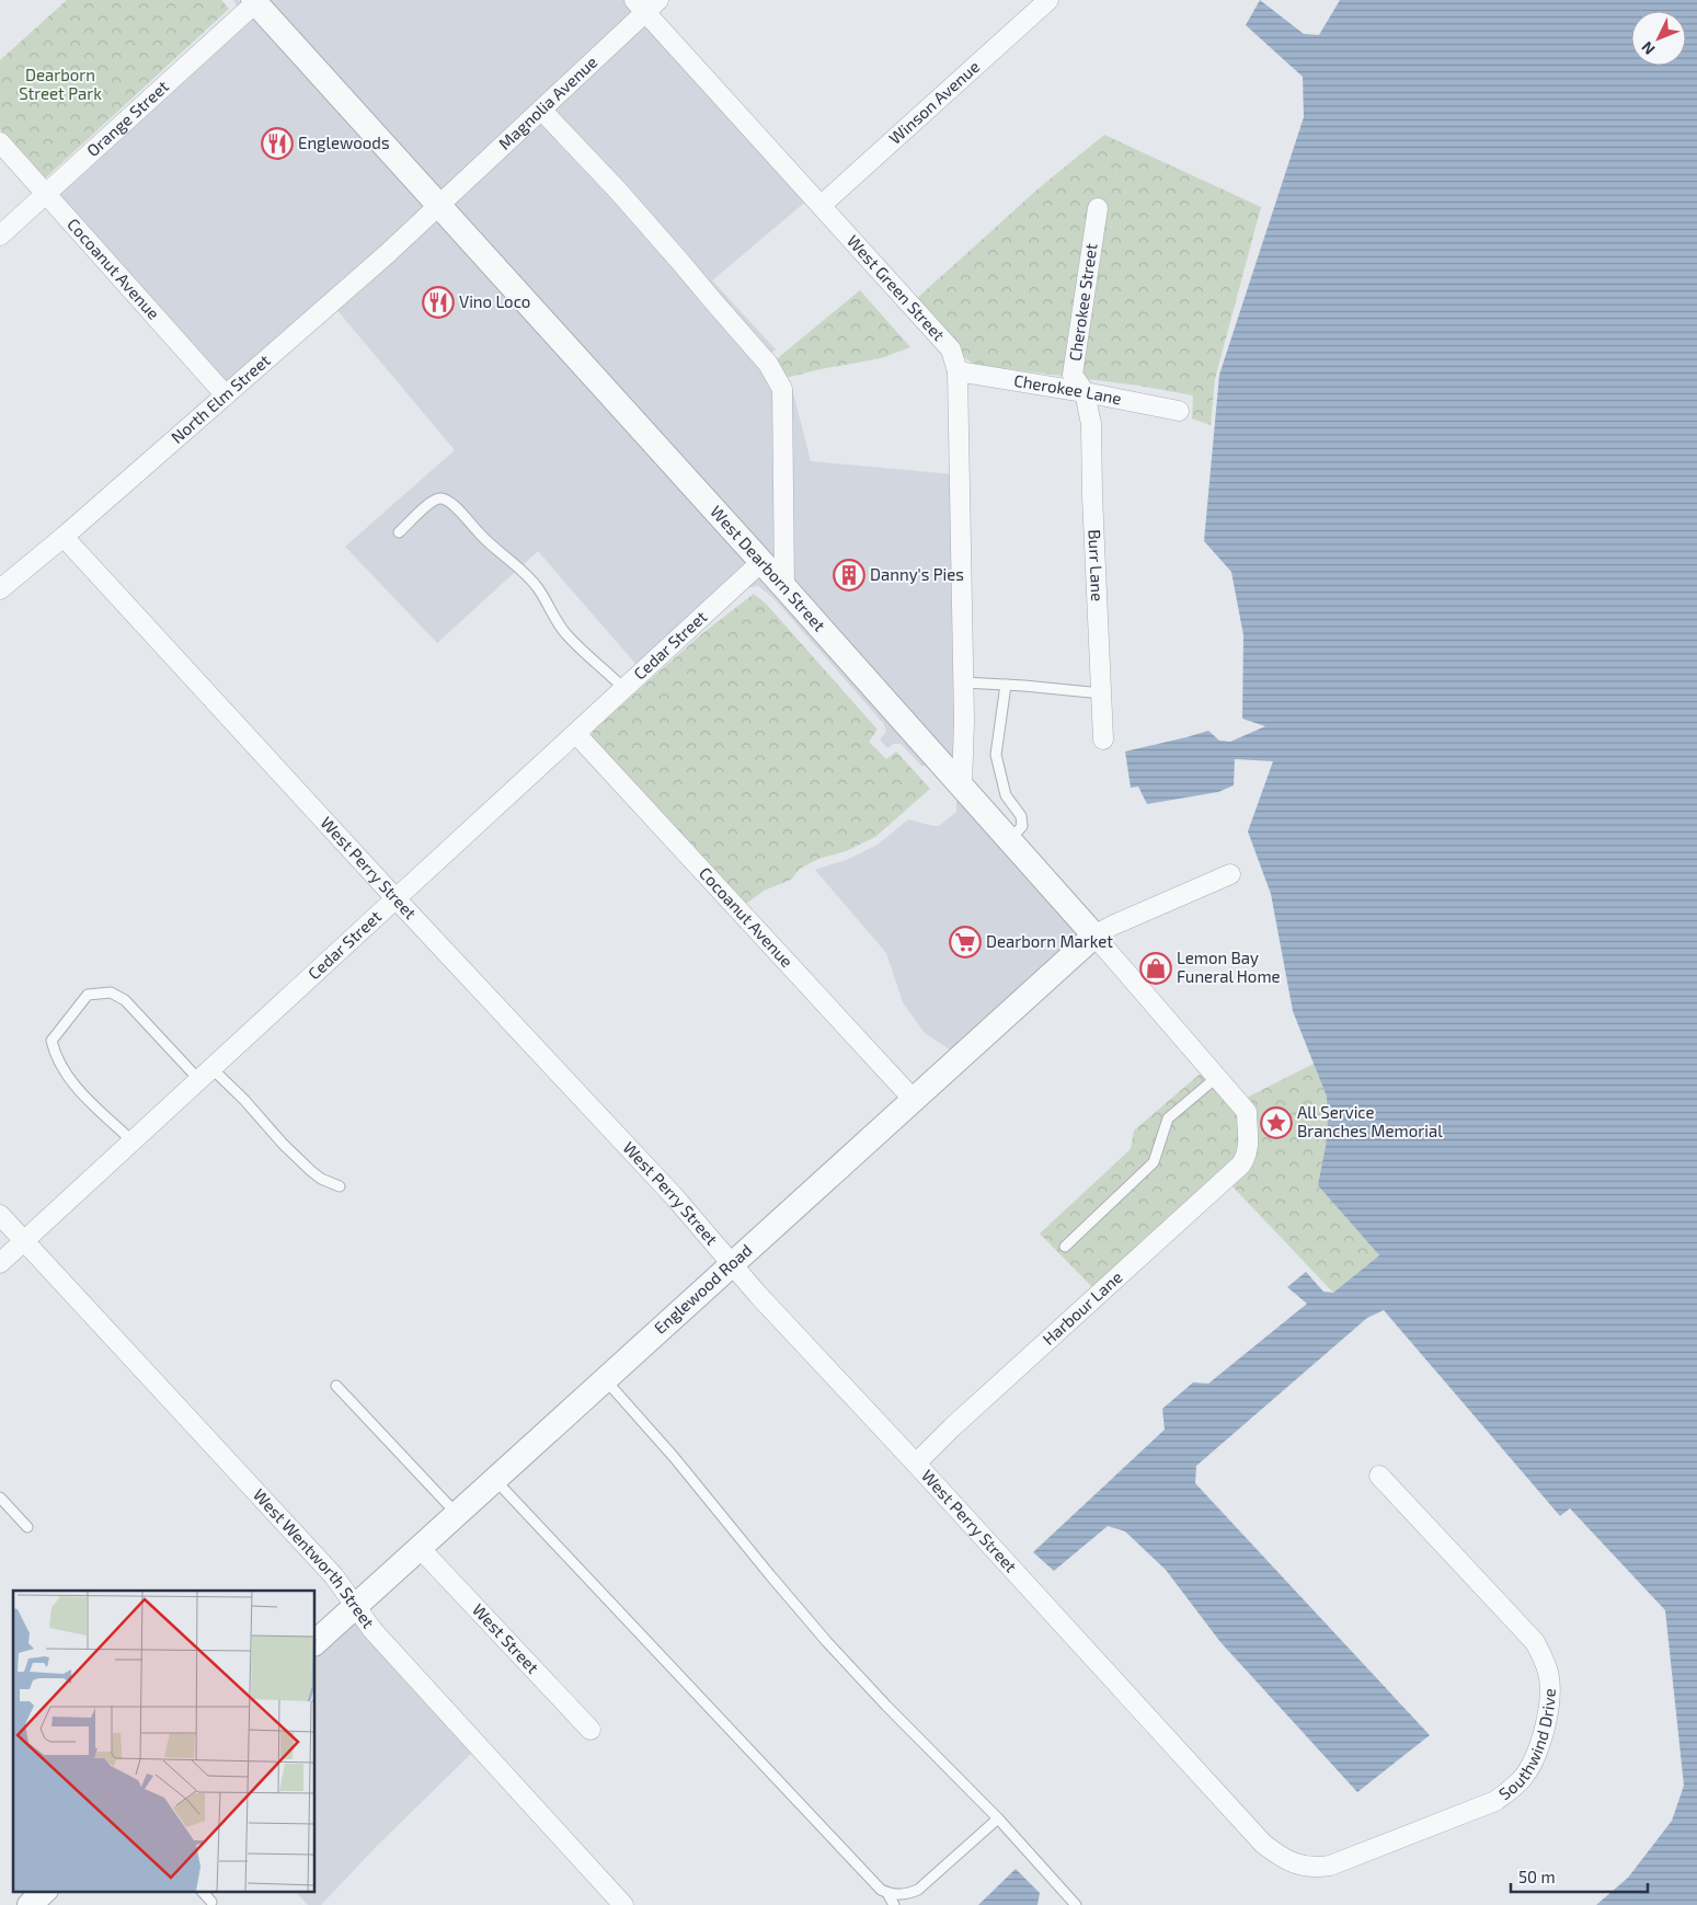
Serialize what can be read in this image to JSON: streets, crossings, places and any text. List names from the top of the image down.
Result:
{
  "streets": {
    "street": [
      "Magnolia Avenue",
      "Winson Avenue",
      "Orange Street",
      "Cocoanut Avenue",
      "West Green Street",
      "Cherokee Street",
      "Cherokee Lane",
      "North Elm Street",
      "Burr Lane",
      "West Dearborn Street",
      "Cedar Street",
      "West Perry Street",
      "Englewood Road",
      "Harbour Lane",
      "West Wentworth Street",
      "West Street",
      "Southwind Drive"
    ]
  },
  "crossings": [
    ["Magnolia Avenue", "West Green Street"],
    ["Magnolia Avenue", "North Elm Street"],
    ["Magnolia Avenue", "West Dearborn Street"],
    ["Winson Avenue", "West Green Street"],
    ["Orange Street", "Cocoanut Avenue"],
    ["Orange Street", "West Dearborn Street"],
    ["Cocoanut Avenue", "North Elm Street"],
    ["Cocoanut Avenue", "Cedar Street"],
    ["Cocoanut Avenue", "Englewood Road"],
    ["West Green Street", "Cherokee Lane"],
    ["West Green Street", "West Dearborn Street"],
    ["Cherokee Street", "Cherokee Lane"],
    ["Cherokee Street", "Burr Lane"],
    ["Cherokee Lane", "Burr Lane"],
    ["North Elm Street", "West Dearborn Street"],
    ["North Elm Street", "West Perry Street"],
    ["West Dearborn Street", "Cedar Street"],
    ["West Dearborn Street", "Englewood Road"],
    ["West Dearborn Street", "Harbour Lane"],
    ["Cedar Street", "West Perry Street"],
    ["Cedar Street", "West Wentworth Street"],
    ["West Perry Street", "Englewood Road"],
    ["West Perry Street", "Harbour Lane"],
    ["West Perry Street", "Southwind Drive"],
    ["Englewood Road", "West Wentworth Street"],
    ["Englewood Road", "West Street"]
  ],
  "parks": ["Dearborn Street Park"],
  "places": {
    "restaurant": ["Englewoods", "Vino Loco"],
    "building": ["Danny's Pies"],
    "supermarket": ["Dearborn Market"],
    "shop": ["Lemon Bay Funeral Home"],
    "place": ["All Service Branches Memorial"]
  },
  "scale_bar": "50 m",
  "north": "bottom left"
}
